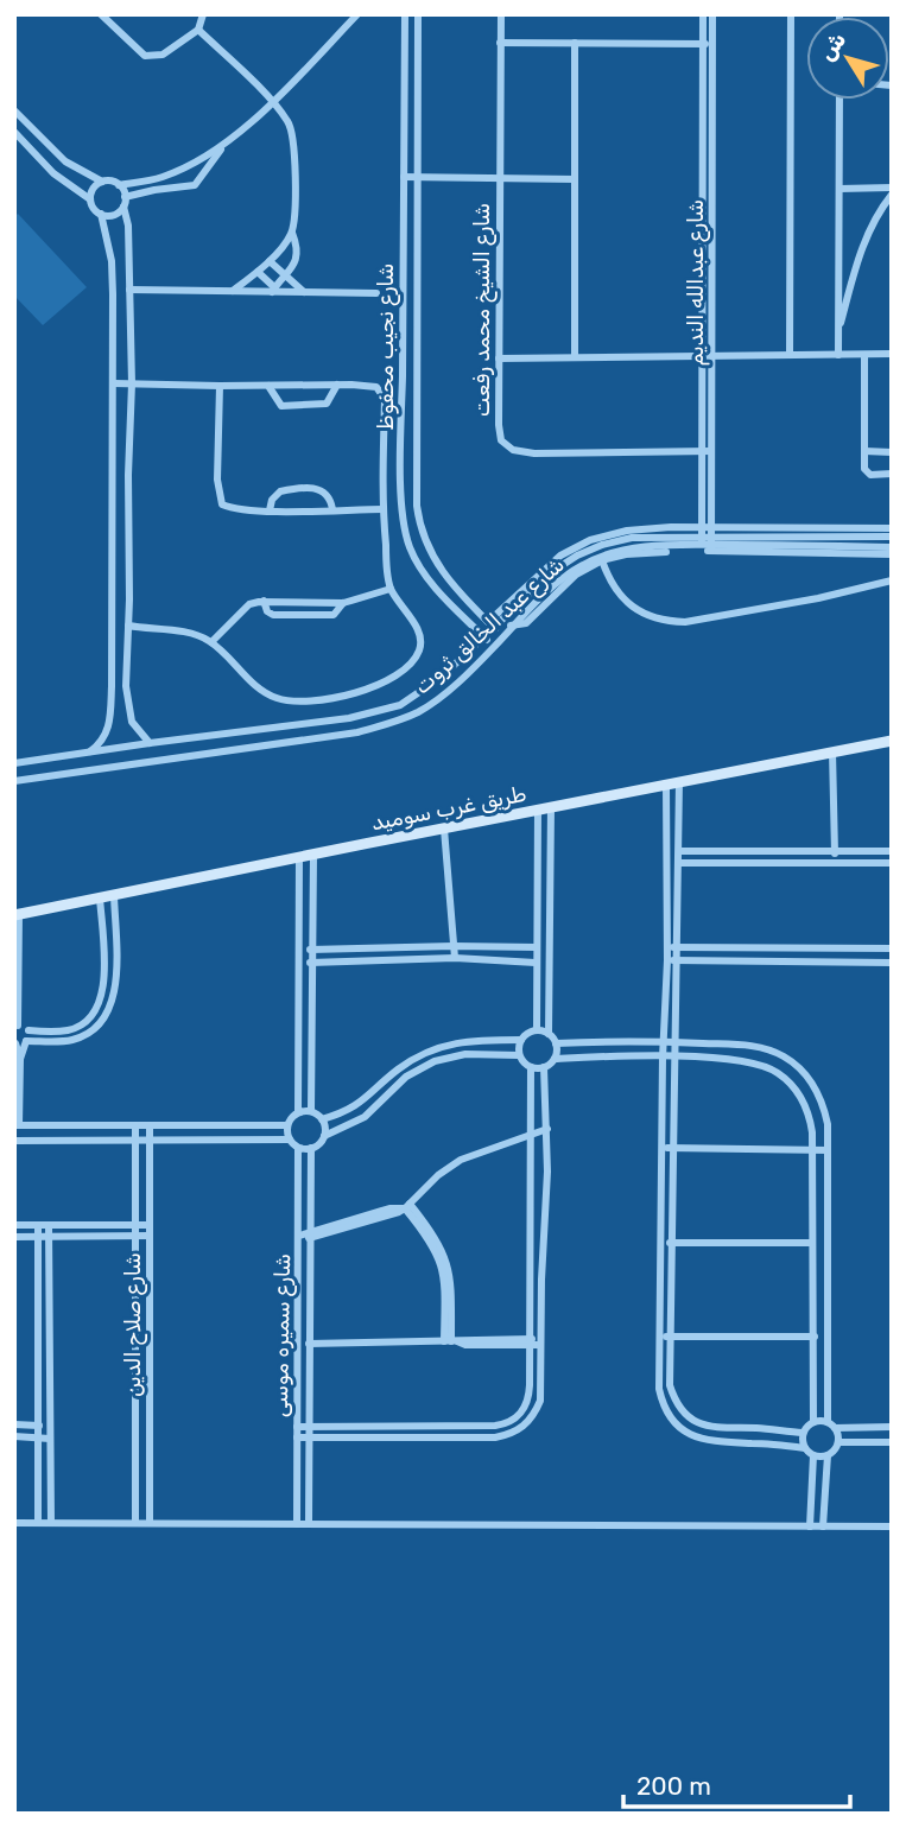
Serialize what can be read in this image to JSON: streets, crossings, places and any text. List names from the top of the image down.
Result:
{
  "streets": {
    "street": [
      "شارع عبدالله النديم",
      "شارع الشيخ محمد رفعت",
      "شارع نجيب محفوظ",
      "شارع عبد الخالق ثروت",
      "طريق غرب سوميد",
      "شارع صلاح الدين",
      "شارع سميره موسى"
    ]
  },
  "crossings": [
    ["شارع عبدالله النديم", "شارع الشيخ محمد رفعت"],
    ["شارع عبدالله النديم", "شارع عبد الخالق ثروت"],
    ["شارع نجيب محفوظ", "شارع عبد الخالق ثروت"]
  ],
  "scale_bar": "200 m",
  "north": "top left"
}
